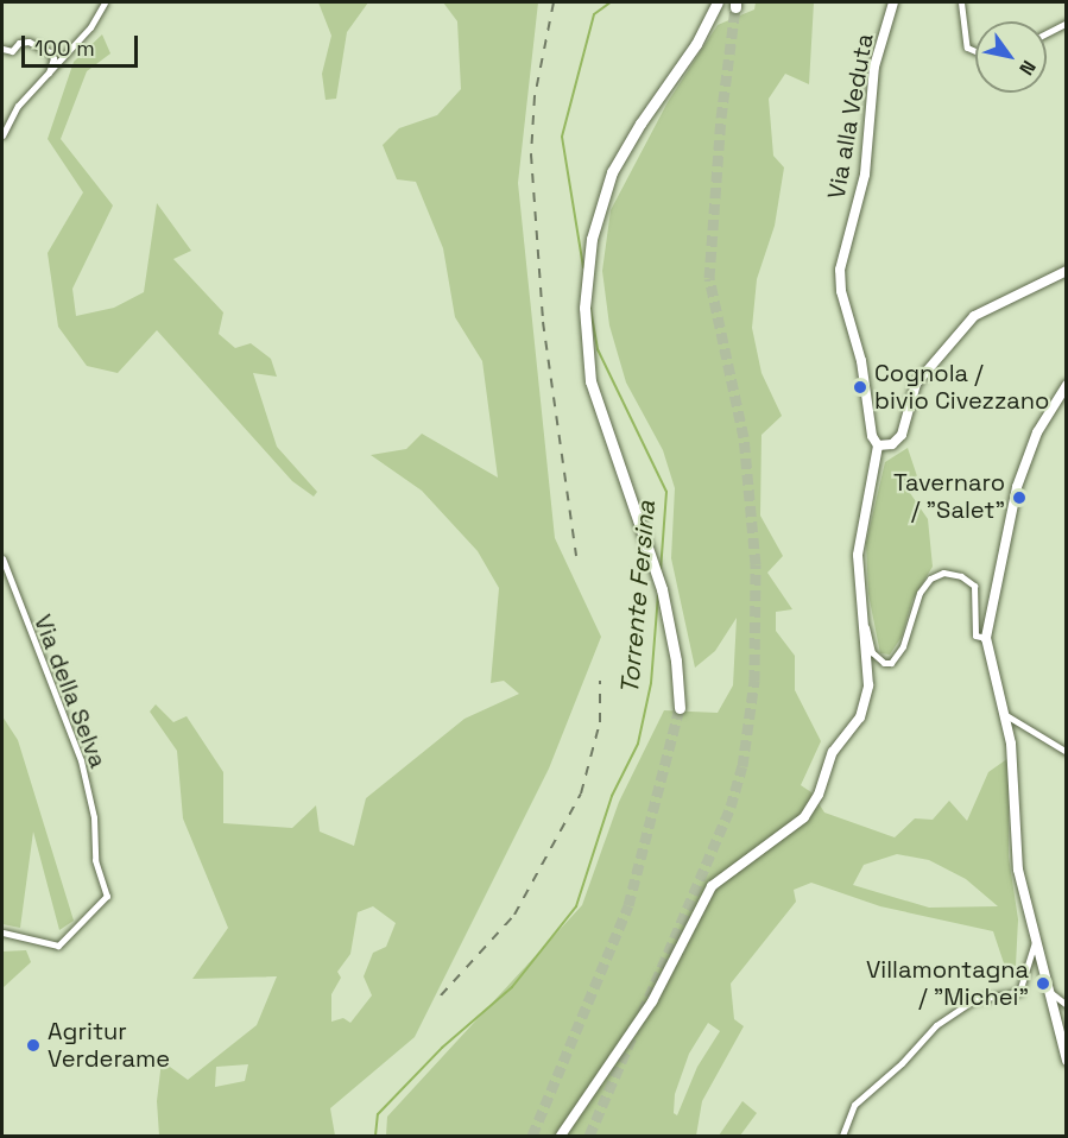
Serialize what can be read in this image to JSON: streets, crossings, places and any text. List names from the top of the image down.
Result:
{
  "streets": {
    "street": ["Via alla Veduta", "Via della Selva"]
  },
  "water": ["Torrente Fersina"],
  "places": [
    "Cognola / bivio Civezzano",
    "Tavernaro / \"Salet\"",
    "Villamontagna / \"Michei\"",
    "Agritur Verderame"
  ],
  "scale_bar": "100 m",
  "north": "bottom right"
}
